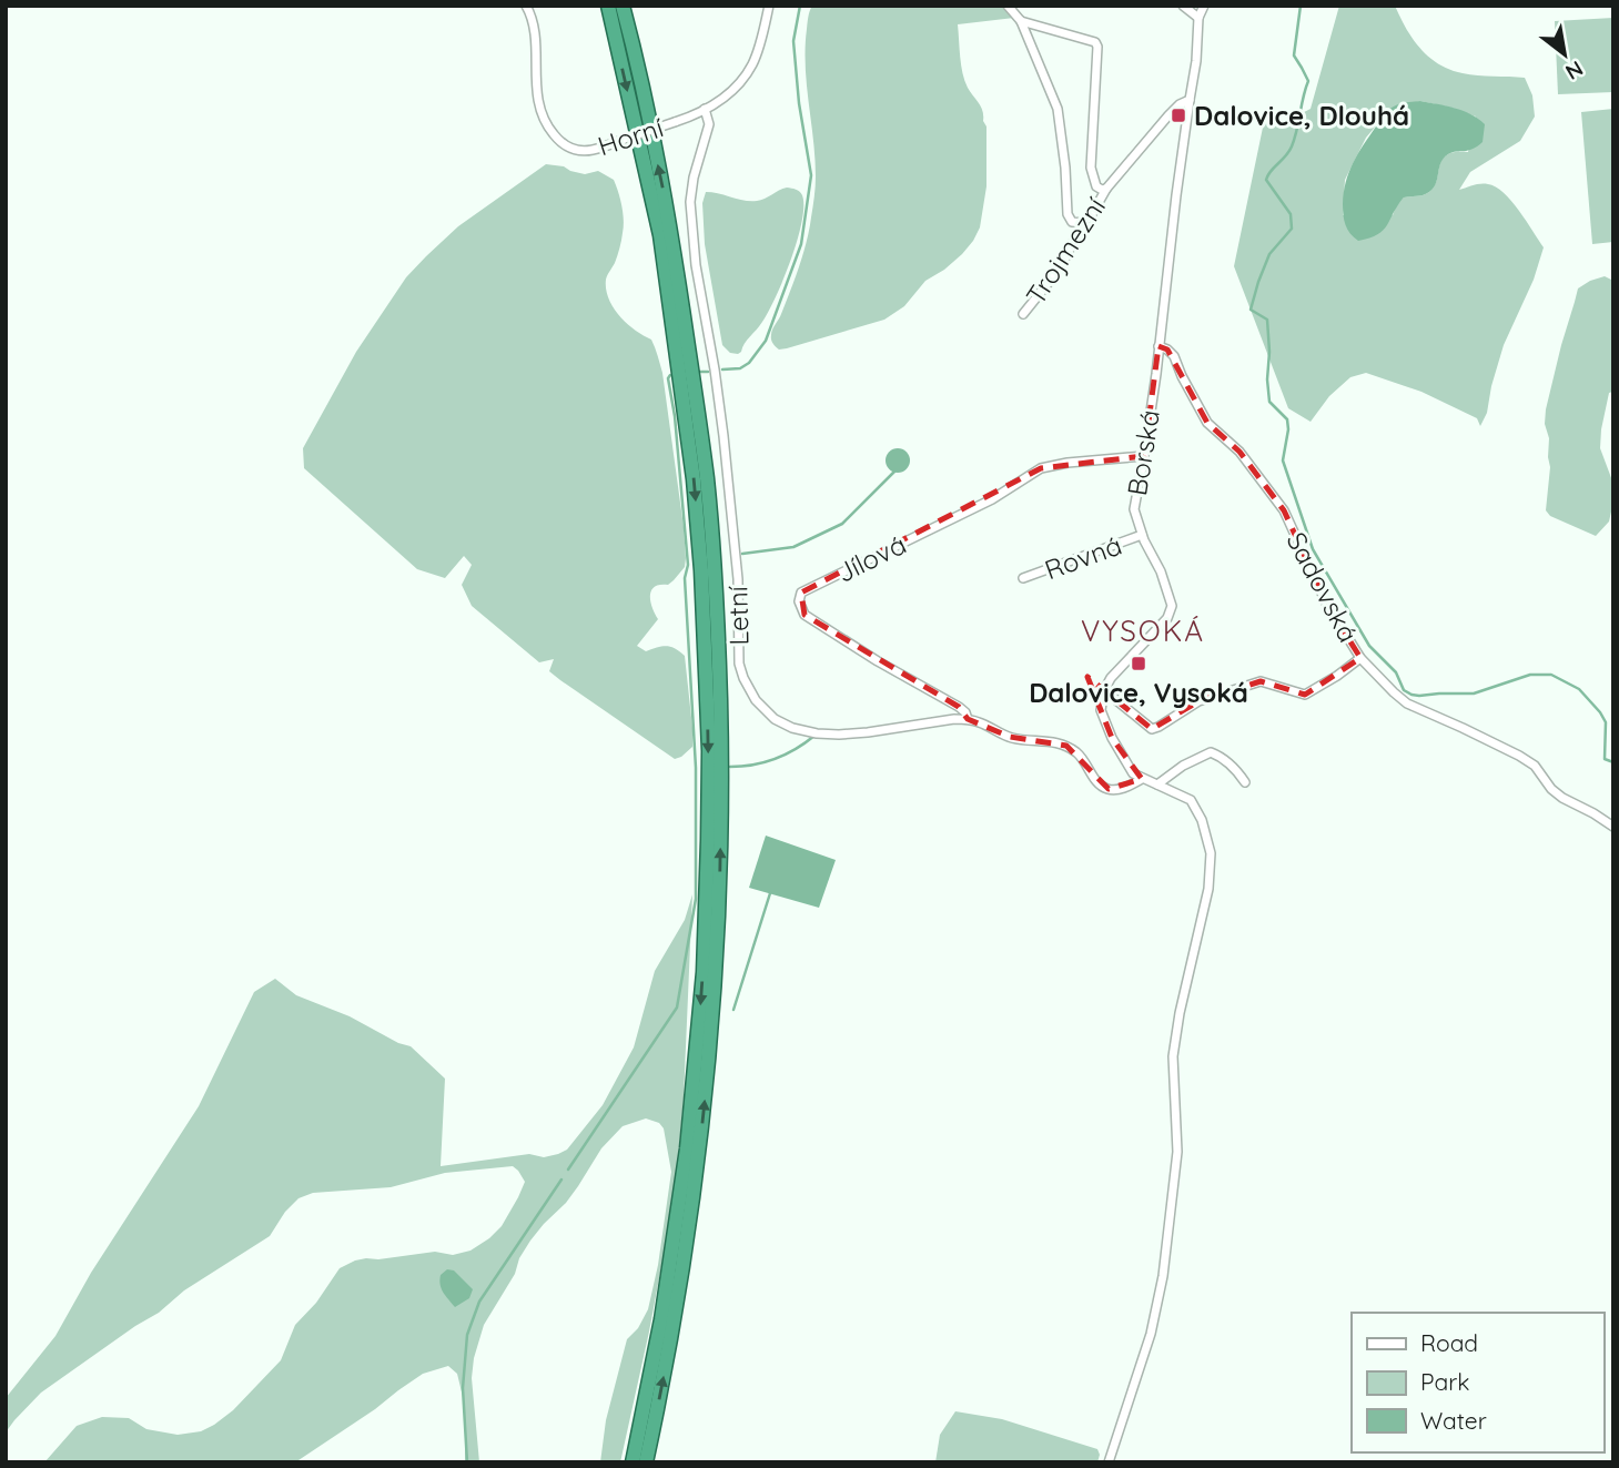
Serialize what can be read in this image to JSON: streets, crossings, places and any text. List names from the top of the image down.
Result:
{
  "streets": {
    "street": [
      "Horní",
      "Trojmezní",
      "Borská",
      "Rovná",
      "Jílová",
      "Sadovská",
      "Letní"
    ]
  },
  "crossings": [
    ["Horní", "Letní"],
    ["Trojmezní", "Borská"],
    ["Borská", "Rovná"],
    ["Borská", "Jílová"],
    ["Borská", "Sadovská"],
    ["Jílová", "Letní"]
  ],
  "districts": ["VYSOKÁ"],
  "places": {
    "transit": ["Dalovice, Dlouhá", "Dalovice, Vysoká"]
  },
  "legend": ["Road", "Park", "Water"],
  "north": "bottom right"
}
